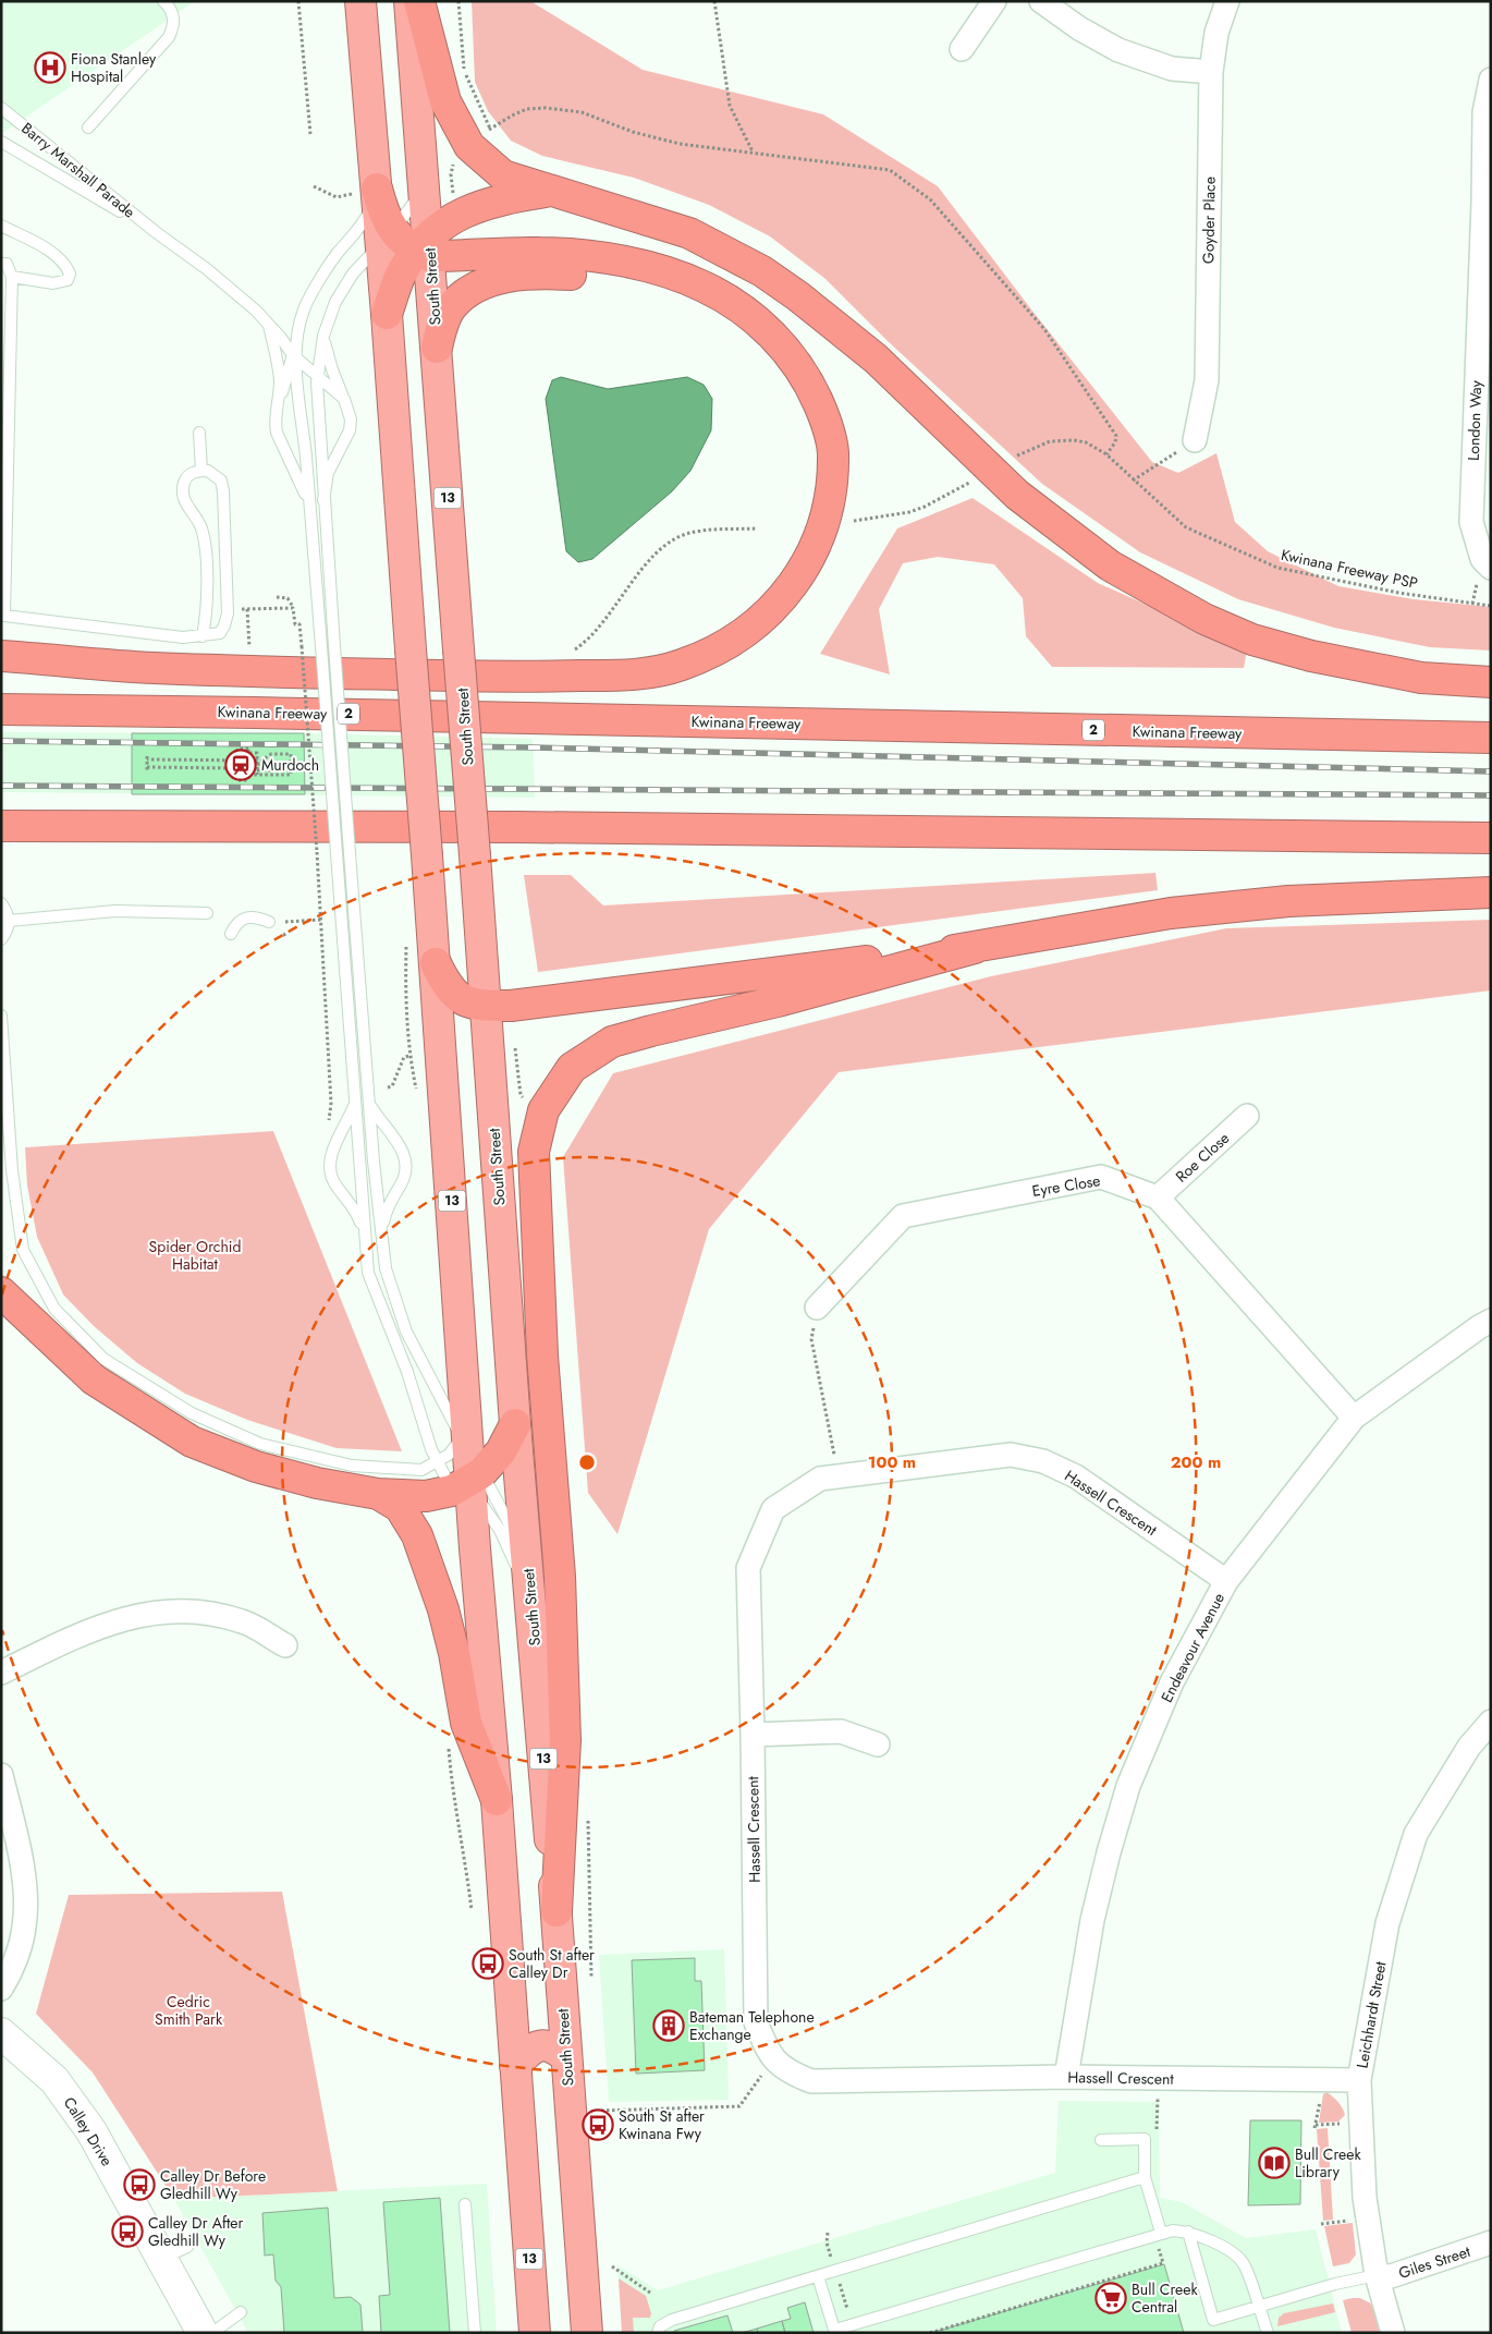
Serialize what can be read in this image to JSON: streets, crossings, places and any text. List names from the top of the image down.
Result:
{
  "streets": {
    "highway": [
      "South Street",
      "13",
      "Kwinana Freeway",
      "2"
    ],
    "main road": ["Calley Drive"],
    "street": [
      "Goyder Place",
      "London Way",
      "Roe Close",
      "Eyre Close",
      "Hassell Crescent",
      "Endeavour Avenue",
      "Leichhardt Street",
      "Giles Street"
    ],
    "lane": ["Barry Marshall Parade"],
    "path": ["Kwinana Freeway PSP"]
  },
  "crossings": [
    ["Roe Close", "Eyre Close"],
    ["Eyre Close", "Endeavour Avenue"],
    ["Hassell Crescent", "Endeavour Avenue"],
    ["Hassell Crescent", "Leichhardt Street"],
    ["Leichhardt Street", "Giles Street"]
  ],
  "parks": ["Spider Orchid Habitat", "Cedric Smith Park"],
  "places": {
    "hospital": ["Fiona Stanley Hospital"],
    "station": ["Murdoch"],
    "bus stop": [
      "South St after Calley Dr",
      "South St after Kwinana Fwy",
      "Calley Dr Before Gledhill Wy",
      "Calley Dr After Gledhill Wy"
    ],
    "building": ["Bateman Telephone Exchange"],
    "library": ["Bull Creek Library"],
    "supermarket": ["Bull Creek Central"]
  },
  "rings": ["100 m", "200 m"]
}
